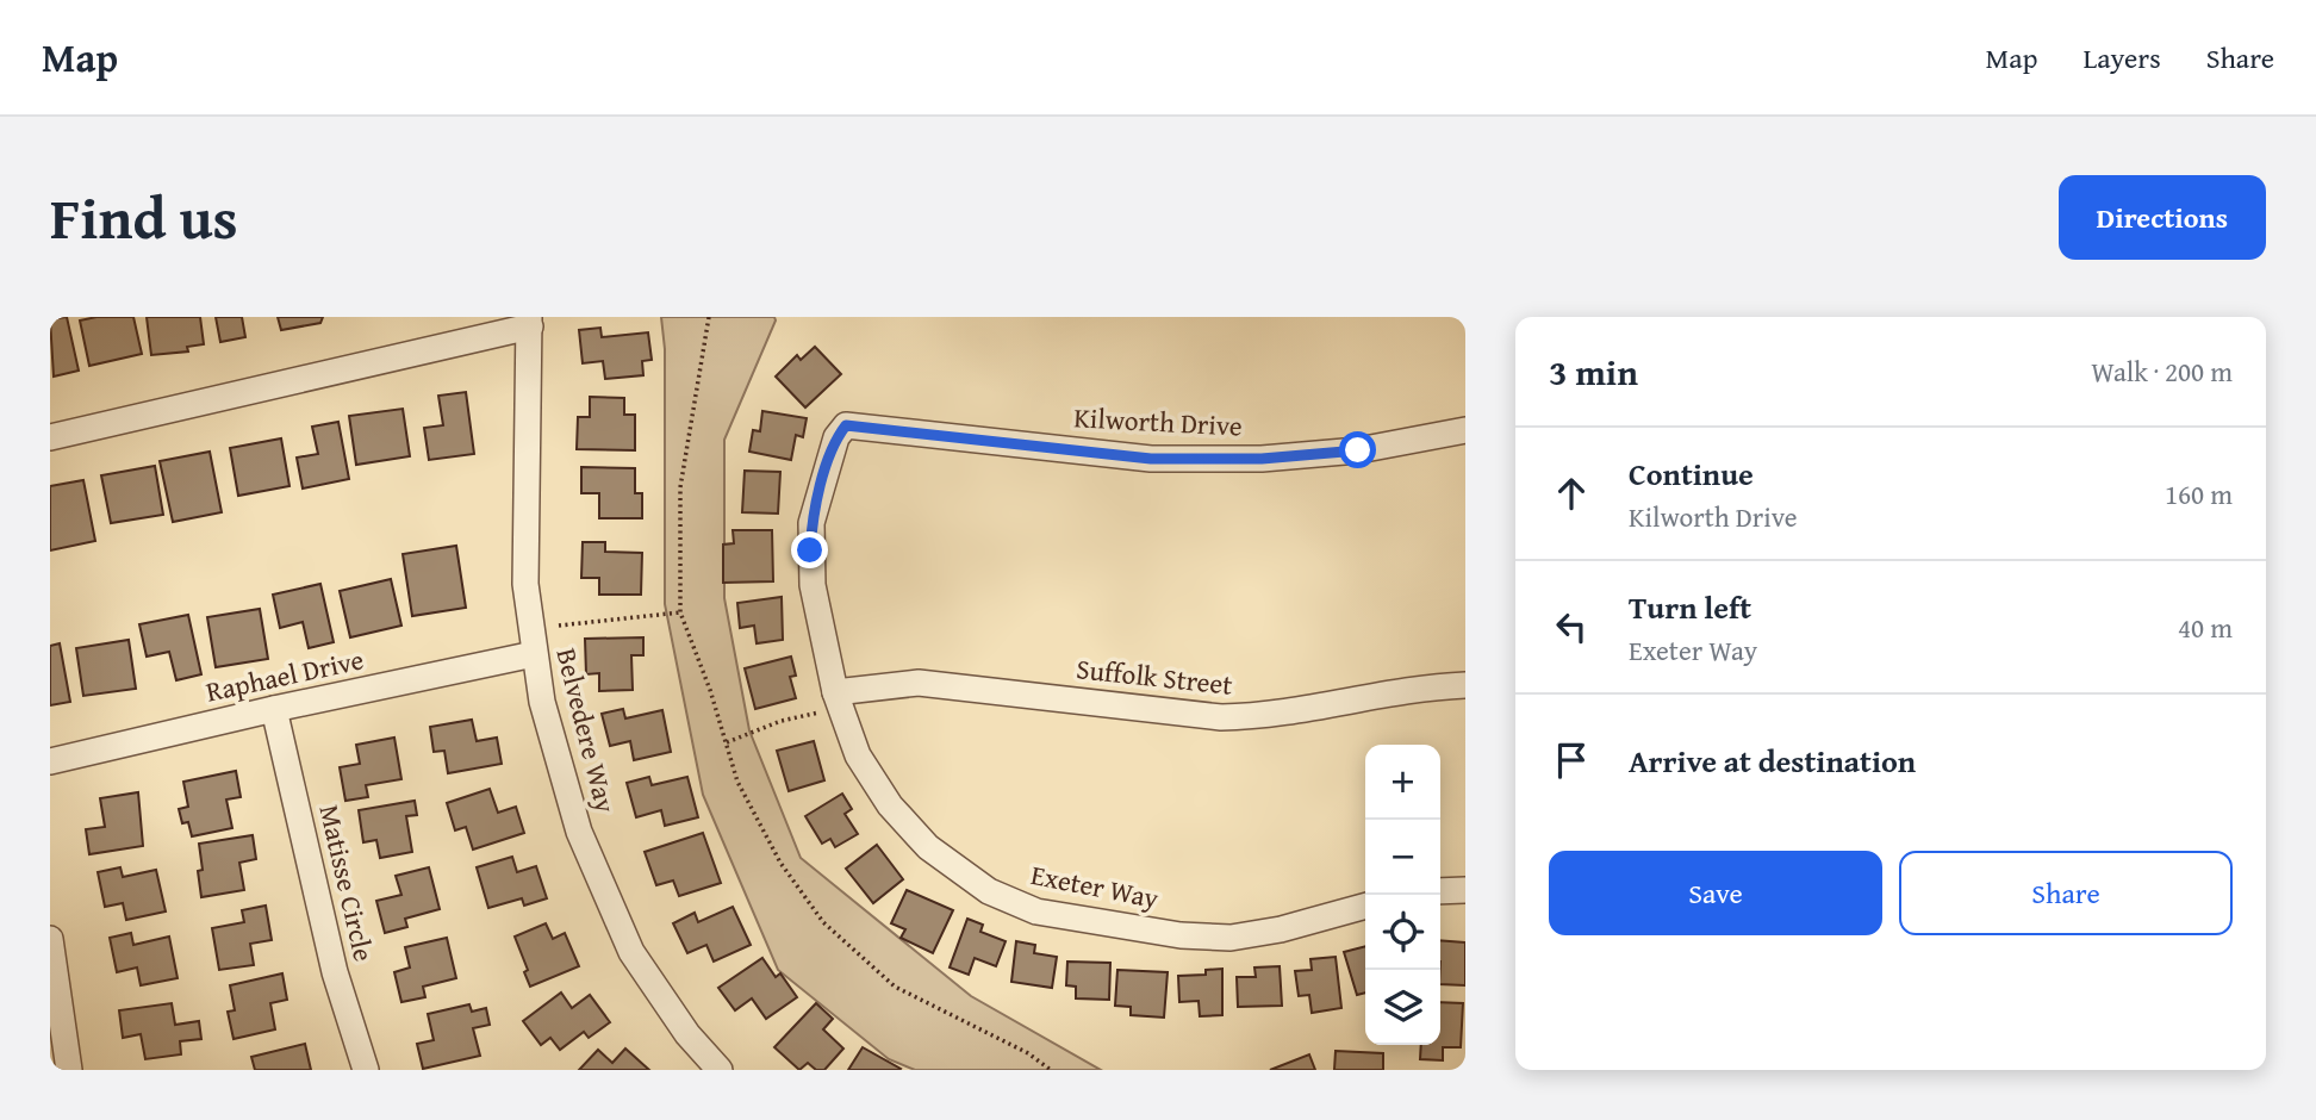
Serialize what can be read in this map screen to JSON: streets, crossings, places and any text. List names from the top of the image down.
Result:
{
  "streets": {
    "street": [
      "Kilworth Drive",
      "Raphael Drive",
      "Suffolk Street",
      "Belvedere Way",
      "Matisse Circle",
      "Exeter Way"
    ]
  },
  "crossings": [
    ["Kilworth Drive", "Exeter Way"],
    ["Raphael Drive", "Belvedere Way"],
    ["Raphael Drive", "Matisse Circle"],
    ["Suffolk Street", "Exeter Way"]
  ],
  "page": {
    "header": "Map",
    "nav": ["Map", "Layers", "Share"],
    "title": "Find us",
    "buttons": [
      "Directions",
      ["Save", "Share"]
    ],
    "heading": ["3 min", "Walk · 200 m"],
    "list": [
      ["Continue", "Kilworth Drive", "160 m"],
      ["Turn left", "Exeter Way", "40 m"],
      "Arrive at destination"
    ],
    "map_buttons": ["+", "−"]
  }
}
